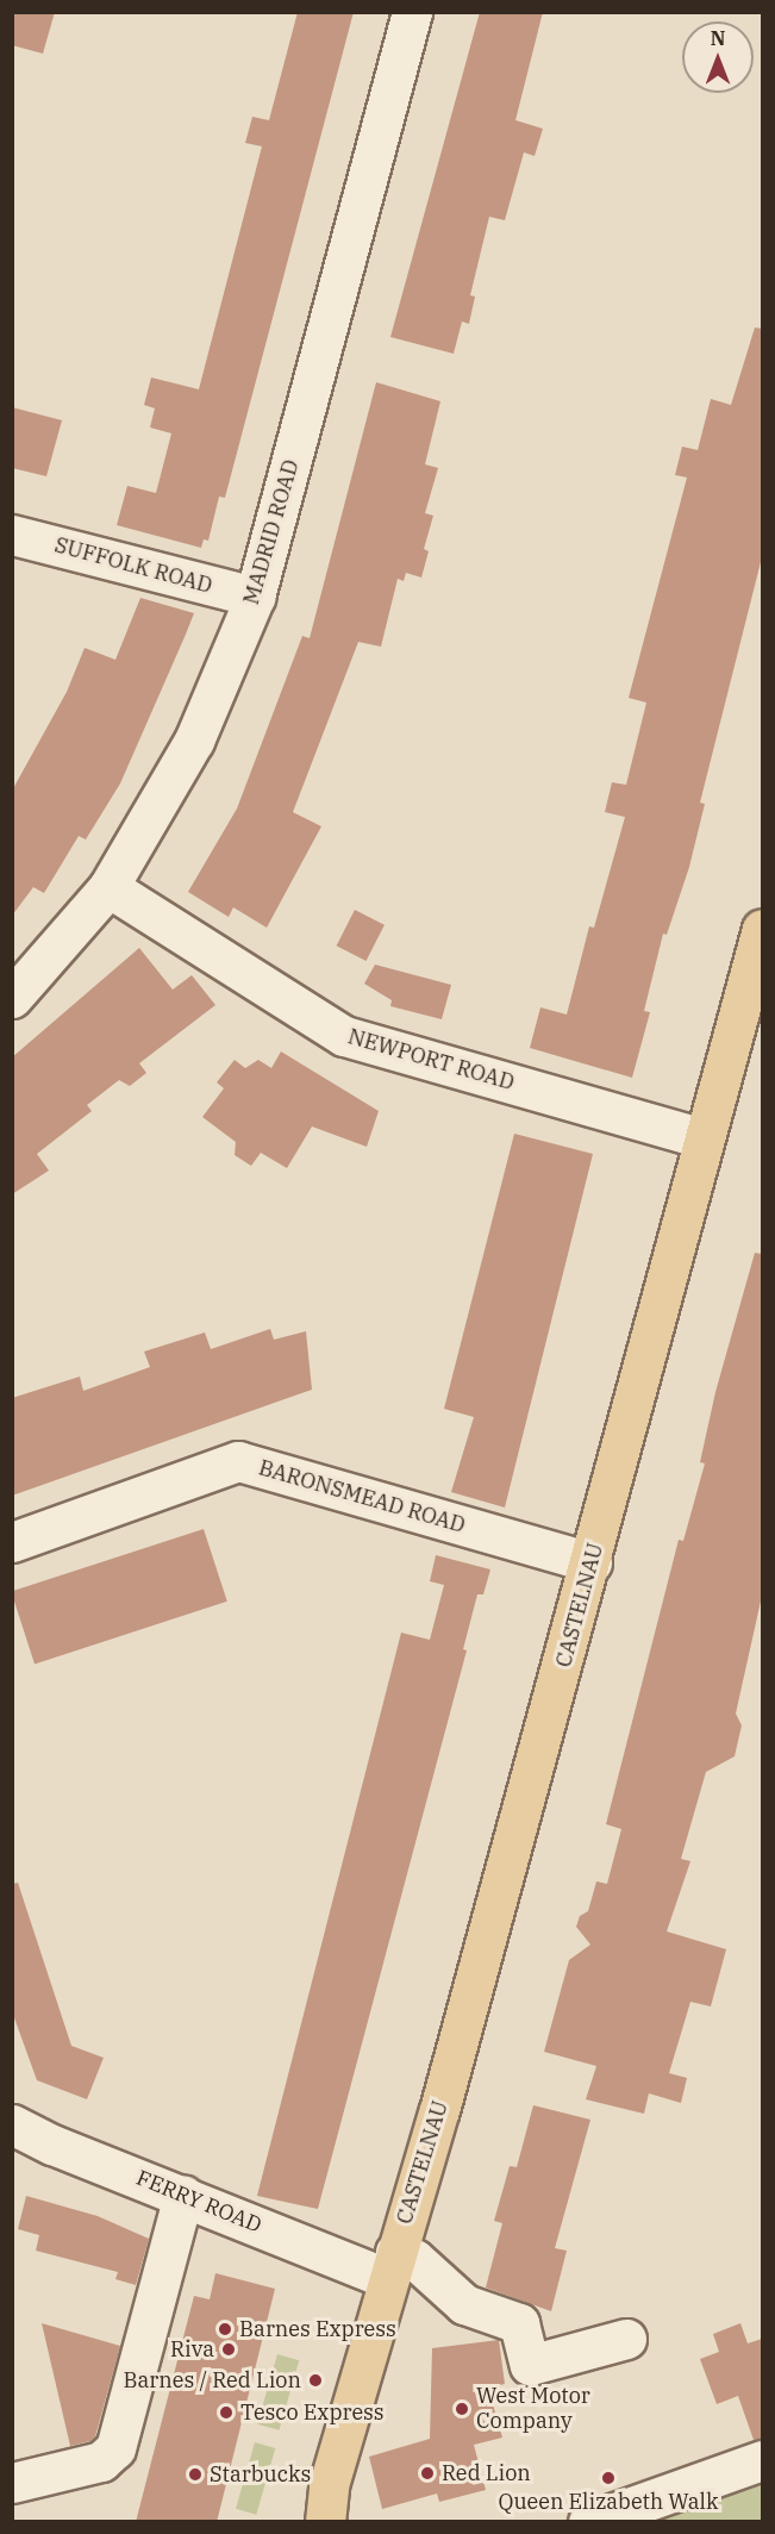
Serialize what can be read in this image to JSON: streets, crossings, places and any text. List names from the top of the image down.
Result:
{
  "streets": {
    "main road": ["CASTELNAU"],
    "street": [
      "MADRID ROAD",
      "SUFFOLK ROAD",
      "NEWPORT ROAD",
      "BARONSMEAD ROAD",
      "FERRY ROAD"
    ]
  },
  "crossings": [
    ["MADRID ROAD", "SUFFOLK ROAD"],
    ["MADRID ROAD", "NEWPORT ROAD"],
    ["NEWPORT ROAD", "CASTELNAU"],
    ["BARONSMEAD ROAD", "CASTELNAU"],
    ["CASTELNAU", "FERRY ROAD"]
  ],
  "places": [
    "Barnes Express",
    "Riva",
    "Barnes / Red Lion",
    "West Motor Company",
    "Tesco Express",
    "Red Lion",
    "Starbucks",
    "Queen Elizabeth Walk"
  ],
  "north": "top"
}
